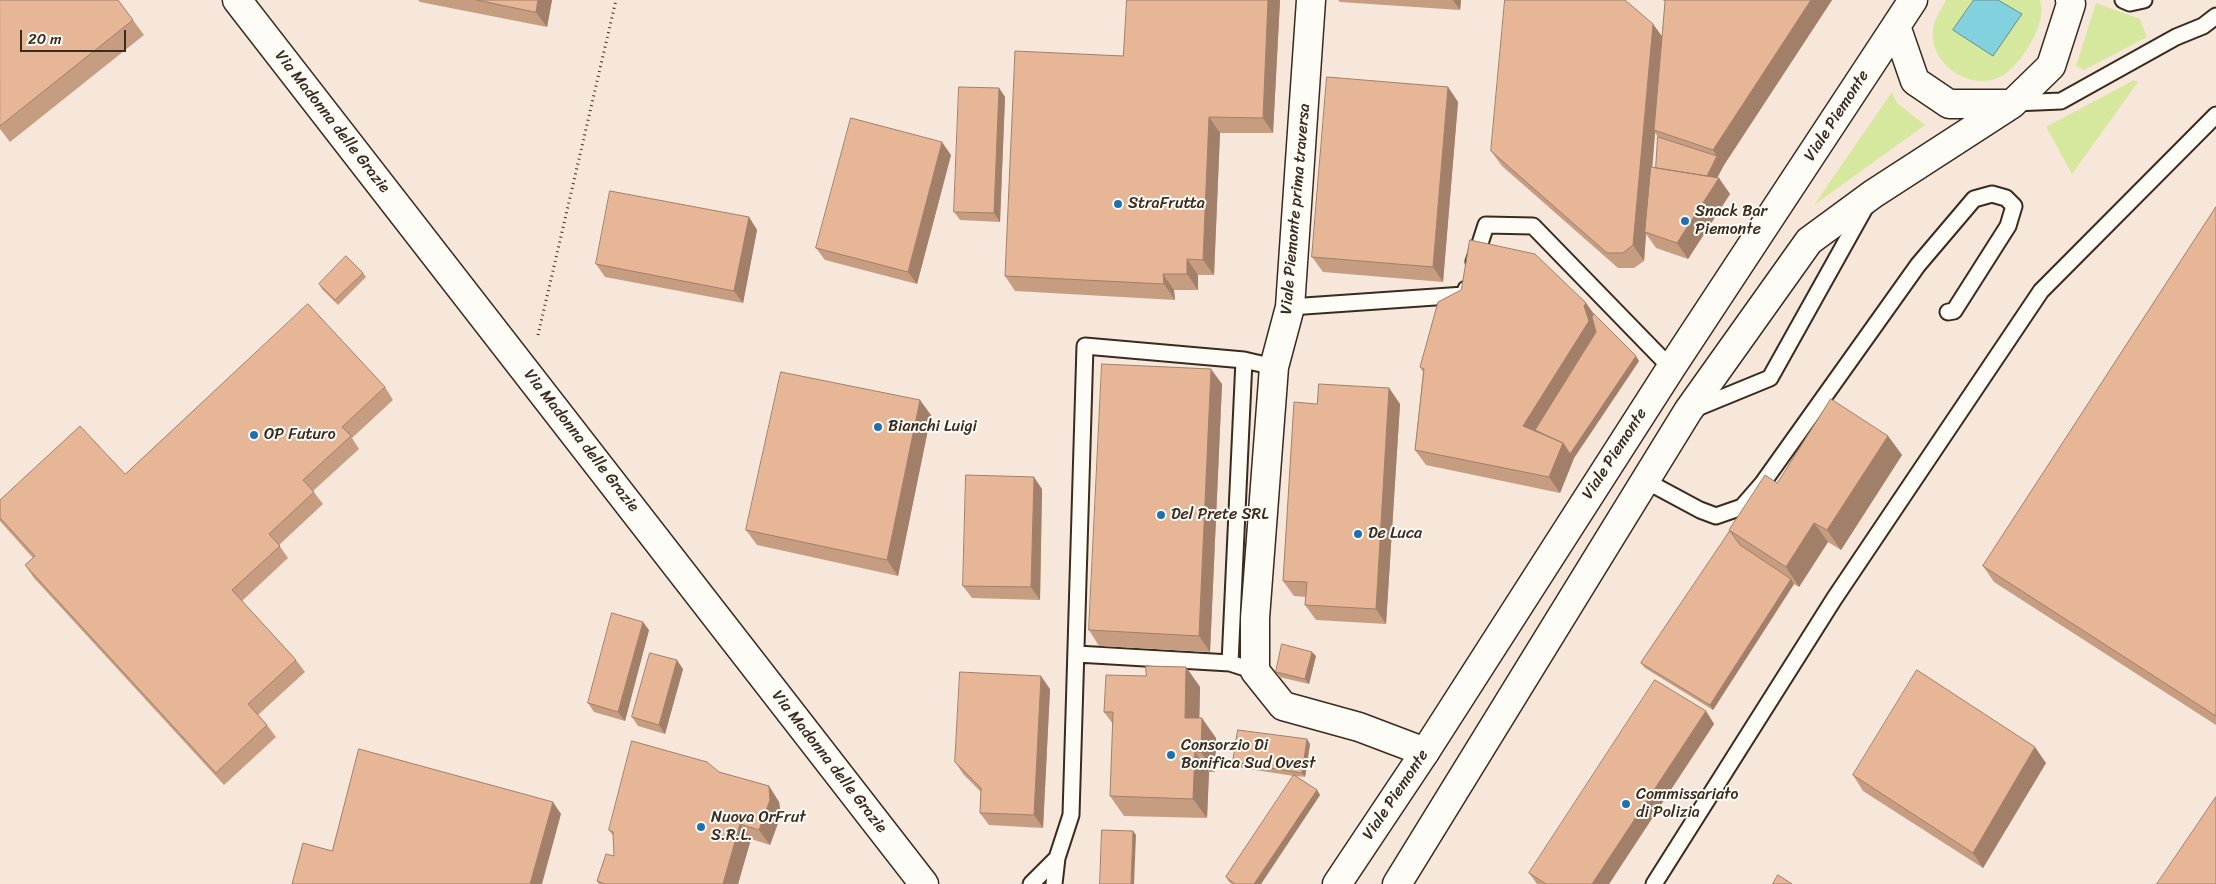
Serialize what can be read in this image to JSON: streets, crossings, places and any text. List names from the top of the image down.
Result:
{
  "streets": {
    "street": ["Viale Piemonte", "Via Madonna delle Grazie", "Viale Piemonte prima traversa"]
  },
  "places": [
    "StraFrutta",
    "Snack Bar Piemonte",
    "Bianchi Luigi",
    "OP Futuro",
    "Del Prete SRL",
    "De Luca",
    "Consorzio Di Bonifica Sud Ovest",
    "Commissariato di Polizia",
    "Nuova OrFrut S.R.L."
  ],
  "scale_bar": "20 m"
}
